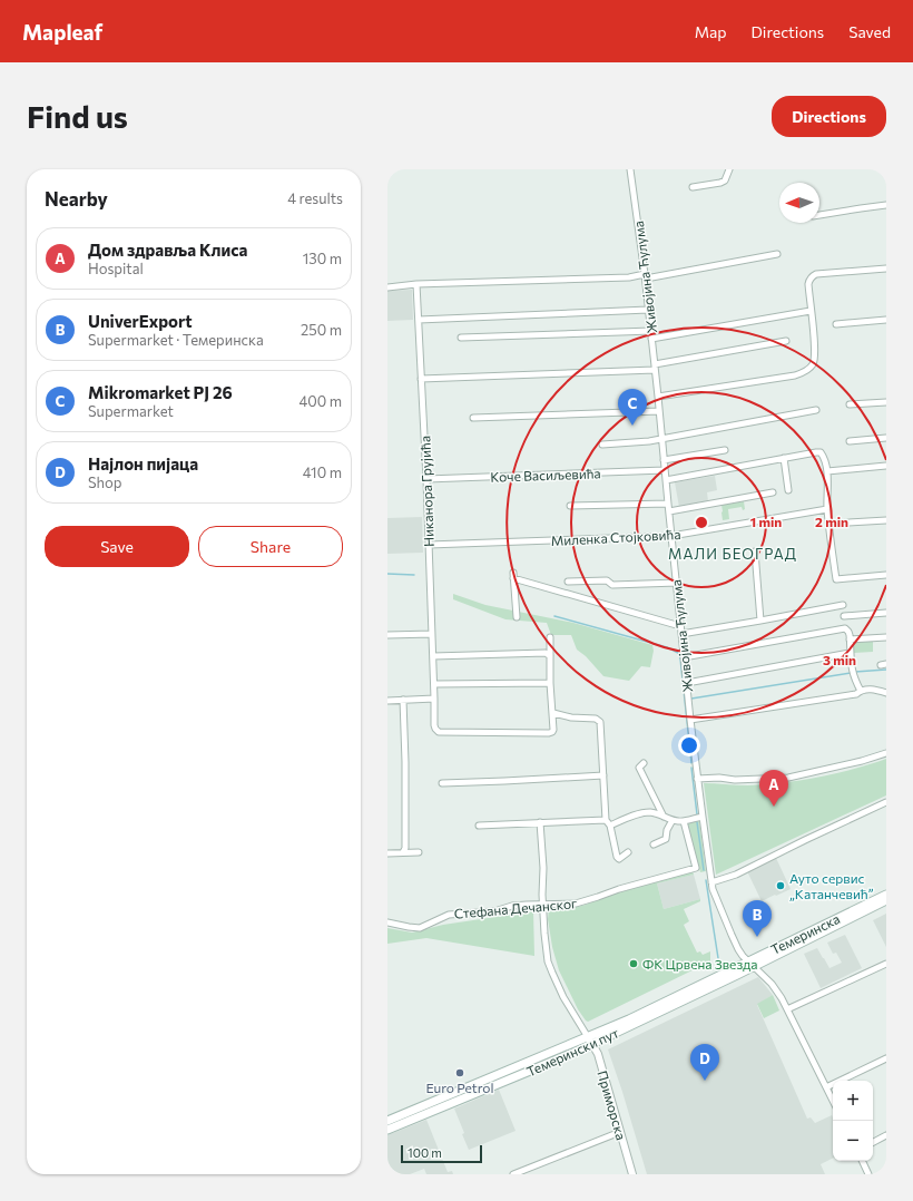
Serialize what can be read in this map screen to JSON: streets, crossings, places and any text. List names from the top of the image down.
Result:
{
  "streets": {
    "main road": ["Темеринска", "Темерински пут"],
    "street": [
      "Живојина Ћулума",
      "Коче Васиљевића",
      "Никанора Грујића",
      "Миленка Стојковића",
      "Стефана Дечанског",
      "Приморска"
    ]
  },
  "crossings": [
    ["Живојина Ћулума", "Коче Васиљевића"],
    ["Живојина Ћулума", "Миленка Стојковића"],
    ["Живојина Ћулума", "Темеринска"],
    ["Живојина Ћулума", "Темерински пут"],
    ["Коче Васиљевића", "Никанора Грујића"],
    ["Никанора Грујића", "Миленка Стојковића"],
    ["Темеринска", "Темерински пут"],
    ["Темерински пут", "Приморска"]
  ],
  "districts": ["МАЛИ БЕОГРАД"],
  "places": ["Ауто сервис „Катанчевић”", "ФК Црвена Звезда", "Euro Petrol"],
  "scale_bar": "100 m",
  "north": "left",
  "page": {
    "header": "Mapleaf",
    "nav": ["Map", "Directions", "Saved"],
    "buttons": [
      "Directions",
      ["Save", "Share"]
    ],
    "title": "Find us",
    "heading": ["Nearby", "4 results"],
    "list": [
      {
        "mark": "A",
        "name": "Дом здравља Клиса",
        "note": "Hospital",
        "value": "130 m"
      },
      {
        "mark": "B",
        "name": "UniverExport",
        "note": "Supermarket · Темеринска",
        "value": "250 m"
      },
      {
        "mark": "C",
        "name": "Mikromarket PJ 26",
        "note": "Supermarket",
        "value": "400 m"
      },
      {
        "mark": "D",
        "name": "Најлон пијаца",
        "note": "Shop",
        "value": "410 m"
      }
    ],
    "pins": [
      "C",
      "A",
      "B",
      "D"
    ],
    "map_buttons": ["+", "−"],
    "scale": "100 m"
  },
  "rings": ["1 min", "2 min", "3 min"]
}
